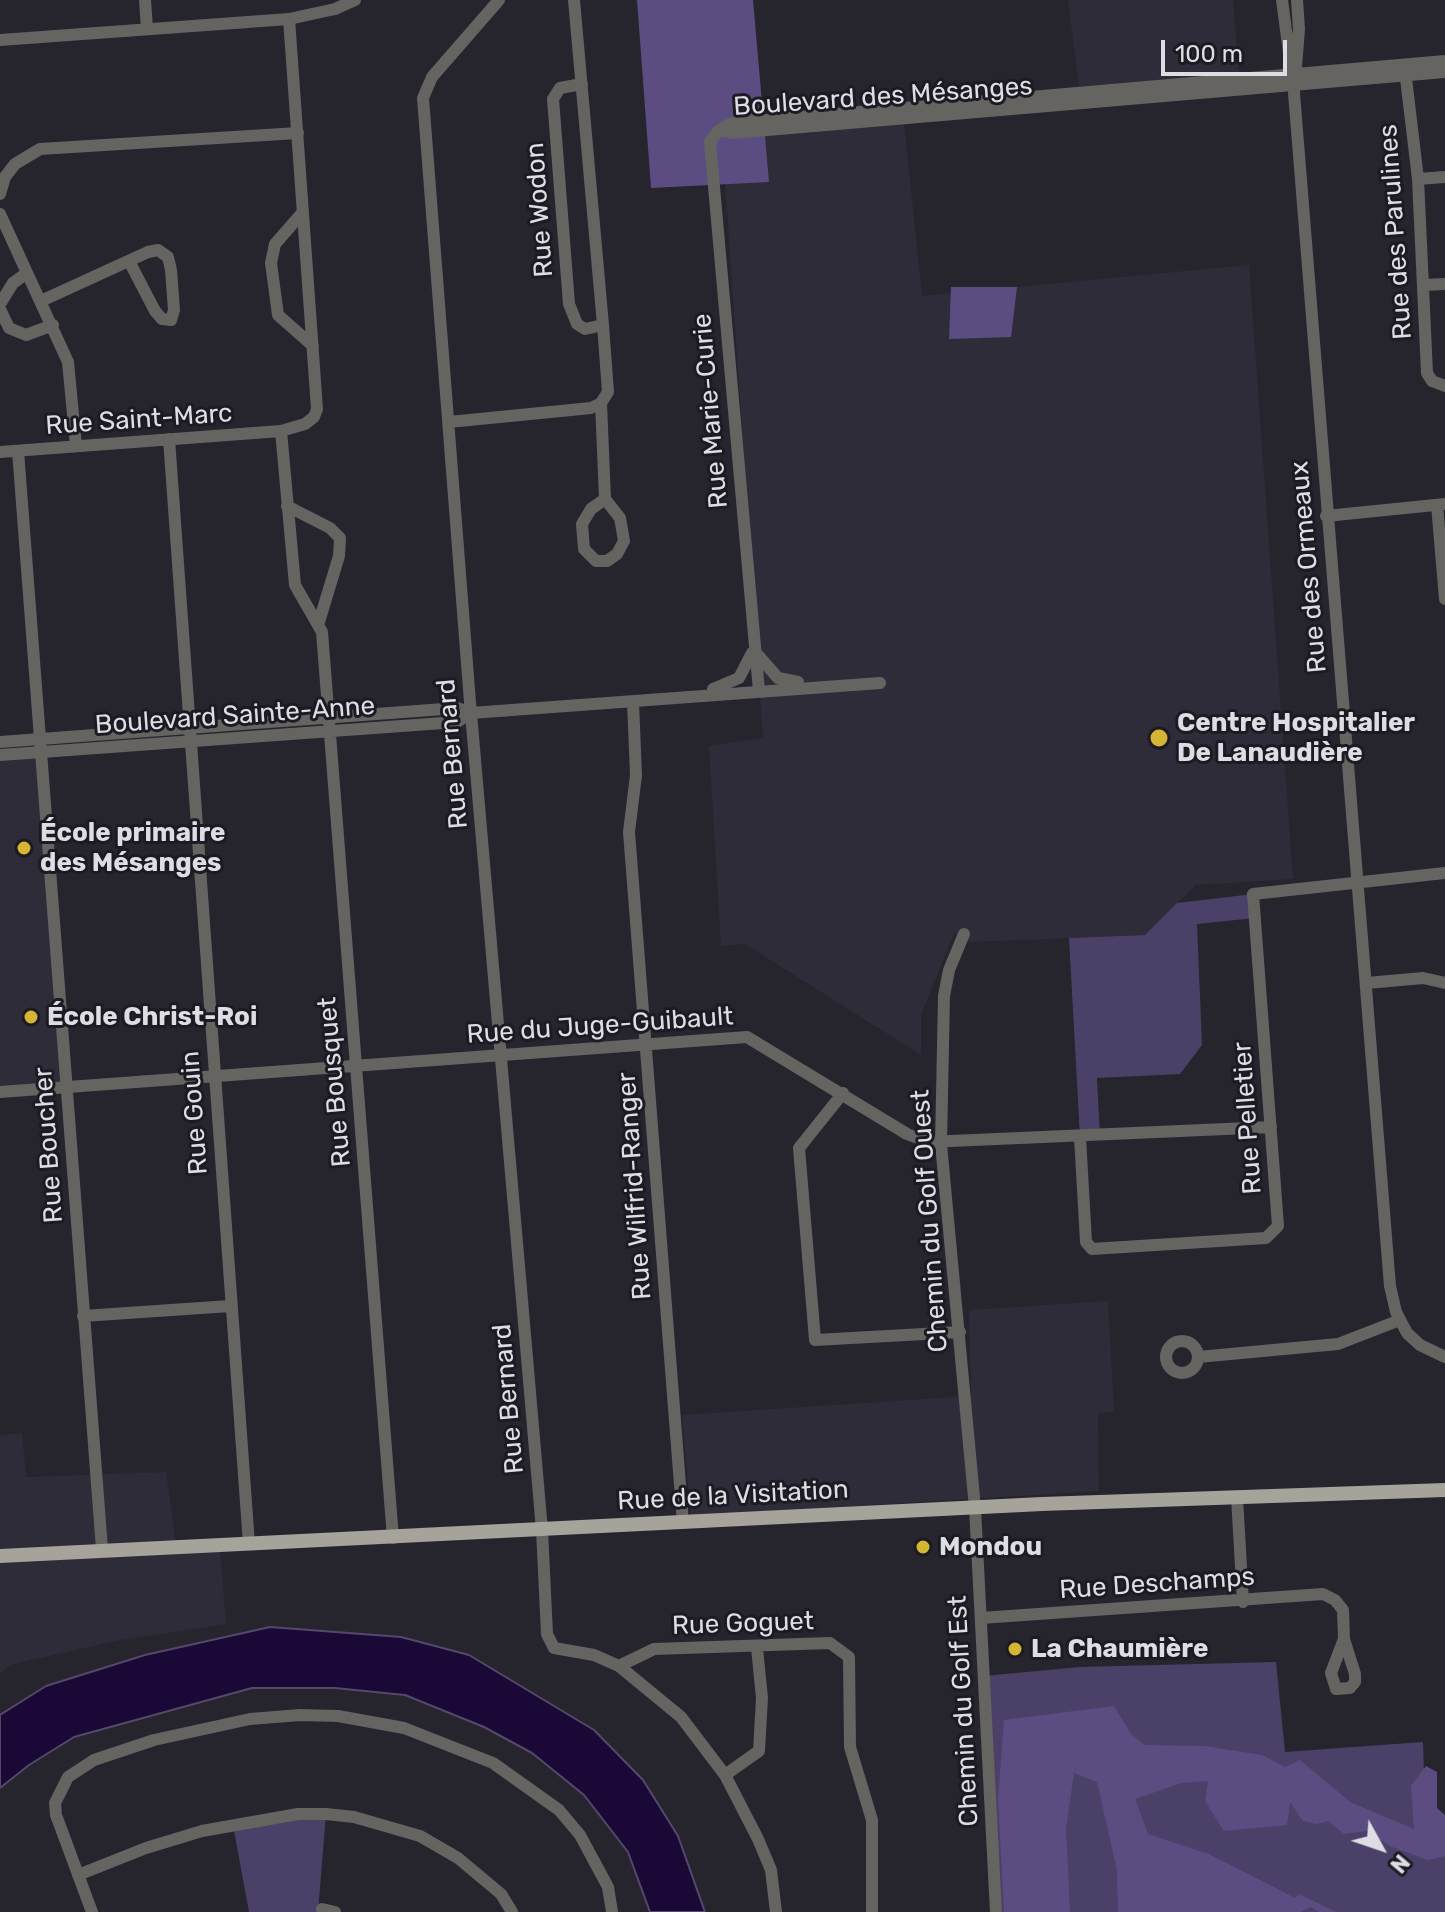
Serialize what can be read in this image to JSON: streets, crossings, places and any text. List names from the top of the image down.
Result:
{
  "streets": {
    "main road": ["Rue de la Visitation"],
    "street": [
      "Boulevard des Mésanges",
      "Rue Wodon",
      "Rue des Parulines",
      "Rue Marie-Curie",
      "Rue Saint-Marc",
      "Rue des Ormeaux",
      "Boulevard Sainte-Anne",
      "Rue Bernard",
      "Rue du Juge-Guibault",
      "Rue Bousquet",
      "Rue Gouin",
      "Rue Pelletier",
      "Rue Boucher",
      "Rue Wilfrid-Ranger",
      "Chemin du Golf Ouest",
      "Rue Deschamps",
      "Rue Goguet",
      "Chemin du Golf Est"
    ]
  },
  "crossings": [
    ["Boulevard des Mésanges", "Rue des Parulines"],
    ["Boulevard des Mésanges", "Rue Marie-Curie"],
    ["Boulevard des Mésanges", "Rue des Ormeaux"],
    ["Rue Marie-Curie", "Boulevard Sainte-Anne"],
    ["Rue Saint-Marc", "Rue Bousquet"],
    ["Rue Saint-Marc", "Rue Gouin"],
    ["Rue Saint-Marc", "Rue Boucher"],
    ["Rue des Ormeaux", "Rue Pelletier"],
    ["Boulevard Sainte-Anne", "Rue Bernard"],
    ["Boulevard Sainte-Anne", "Rue Bousquet"],
    ["Boulevard Sainte-Anne", "Rue Gouin"],
    ["Boulevard Sainte-Anne", "Rue Boucher"],
    ["Boulevard Sainte-Anne", "Rue Wilfrid-Ranger"],
    ["Rue Bernard", "Rue du Juge-Guibault"],
    ["Rue Bernard", "Rue de la Visitation"],
    ["Rue Bernard", "Rue Goguet"],
    ["Rue du Juge-Guibault", "Rue Bousquet"],
    ["Rue du Juge-Guibault", "Rue Gouin"],
    ["Rue du Juge-Guibault", "Rue Pelletier"],
    ["Rue du Juge-Guibault", "Rue Boucher"],
    ["Rue du Juge-Guibault", "Rue Wilfrid-Ranger"],
    ["Rue du Juge-Guibault", "Chemin du Golf Ouest"],
    ["Rue Bousquet", "Rue de la Visitation"],
    ["Rue Gouin", "Rue de la Visitation"],
    ["Rue Boucher", "Rue de la Visitation"],
    ["Rue Wilfrid-Ranger", "Rue de la Visitation"],
    ["Chemin du Golf Ouest", "Rue de la Visitation"],
    ["Chemin du Golf Ouest", "Chemin du Golf Est"],
    ["Rue de la Visitation", "Chemin du Golf Est"],
    ["Rue Deschamps", "Chemin du Golf Est"]
  ],
  "places": [
    "Centre Hospitalier De Lanaudière",
    "École primaire des Mésanges",
    "École Christ-Roi",
    "Mondou",
    "La Chaumière"
  ],
  "scale_bar": "100 m",
  "north": "bottom right"
}
